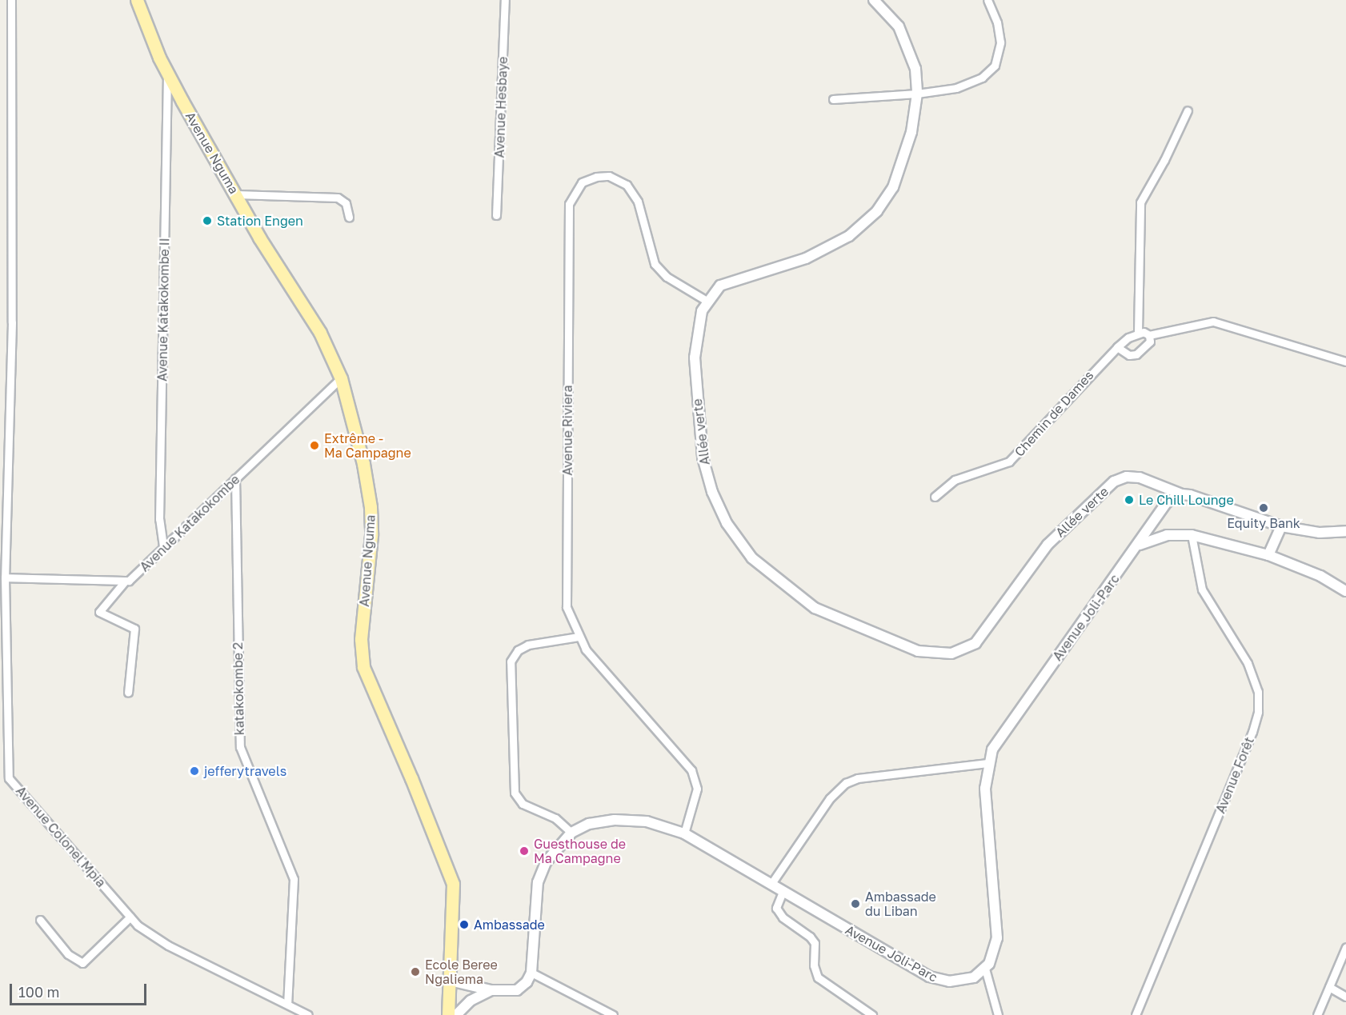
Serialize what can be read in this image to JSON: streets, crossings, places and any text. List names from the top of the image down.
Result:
{
  "streets": {
    "main road": ["Avenue Nguma"],
    "street": [
      "Avenue Hesbaye",
      "Avenue Katakokombe II",
      "Chemin de Dames",
      "Avenue Riviera",
      "Allée verte",
      "Avenue Katakokombe",
      "Avenue Joli-Parc",
      "katakokombe 2",
      "Avenue Forêt",
      "Avenue Colonel Mpia"
    ]
  },
  "crossings": [
    ["Avenue Nguma", "Avenue Katakokombe II"],
    ["Avenue Nguma", "Avenue Katakokombe"],
    ["Avenue Katakokombe II", "Avenue Katakokombe"],
    ["Avenue Riviera", "Allée verte"],
    ["Avenue Riviera", "Avenue Joli-Parc"],
    ["Allée verte", "Avenue Joli-Parc"],
    ["Avenue Katakokombe", "katakokombe 2"],
    ["katakokombe 2", "Avenue Colonel Mpia"]
  ],
  "places": [
    "Station Engen",
    "Extrême - Ma Campagne",
    "Le Chill Lounge",
    "Equity Bank",
    "jefferytravels",
    "Guesthouse de Ma Campagne",
    "Ambassade du Liban",
    "Ambassade",
    "Ecole Beree Ngaliema"
  ],
  "scale_bar": "100 m"
}
